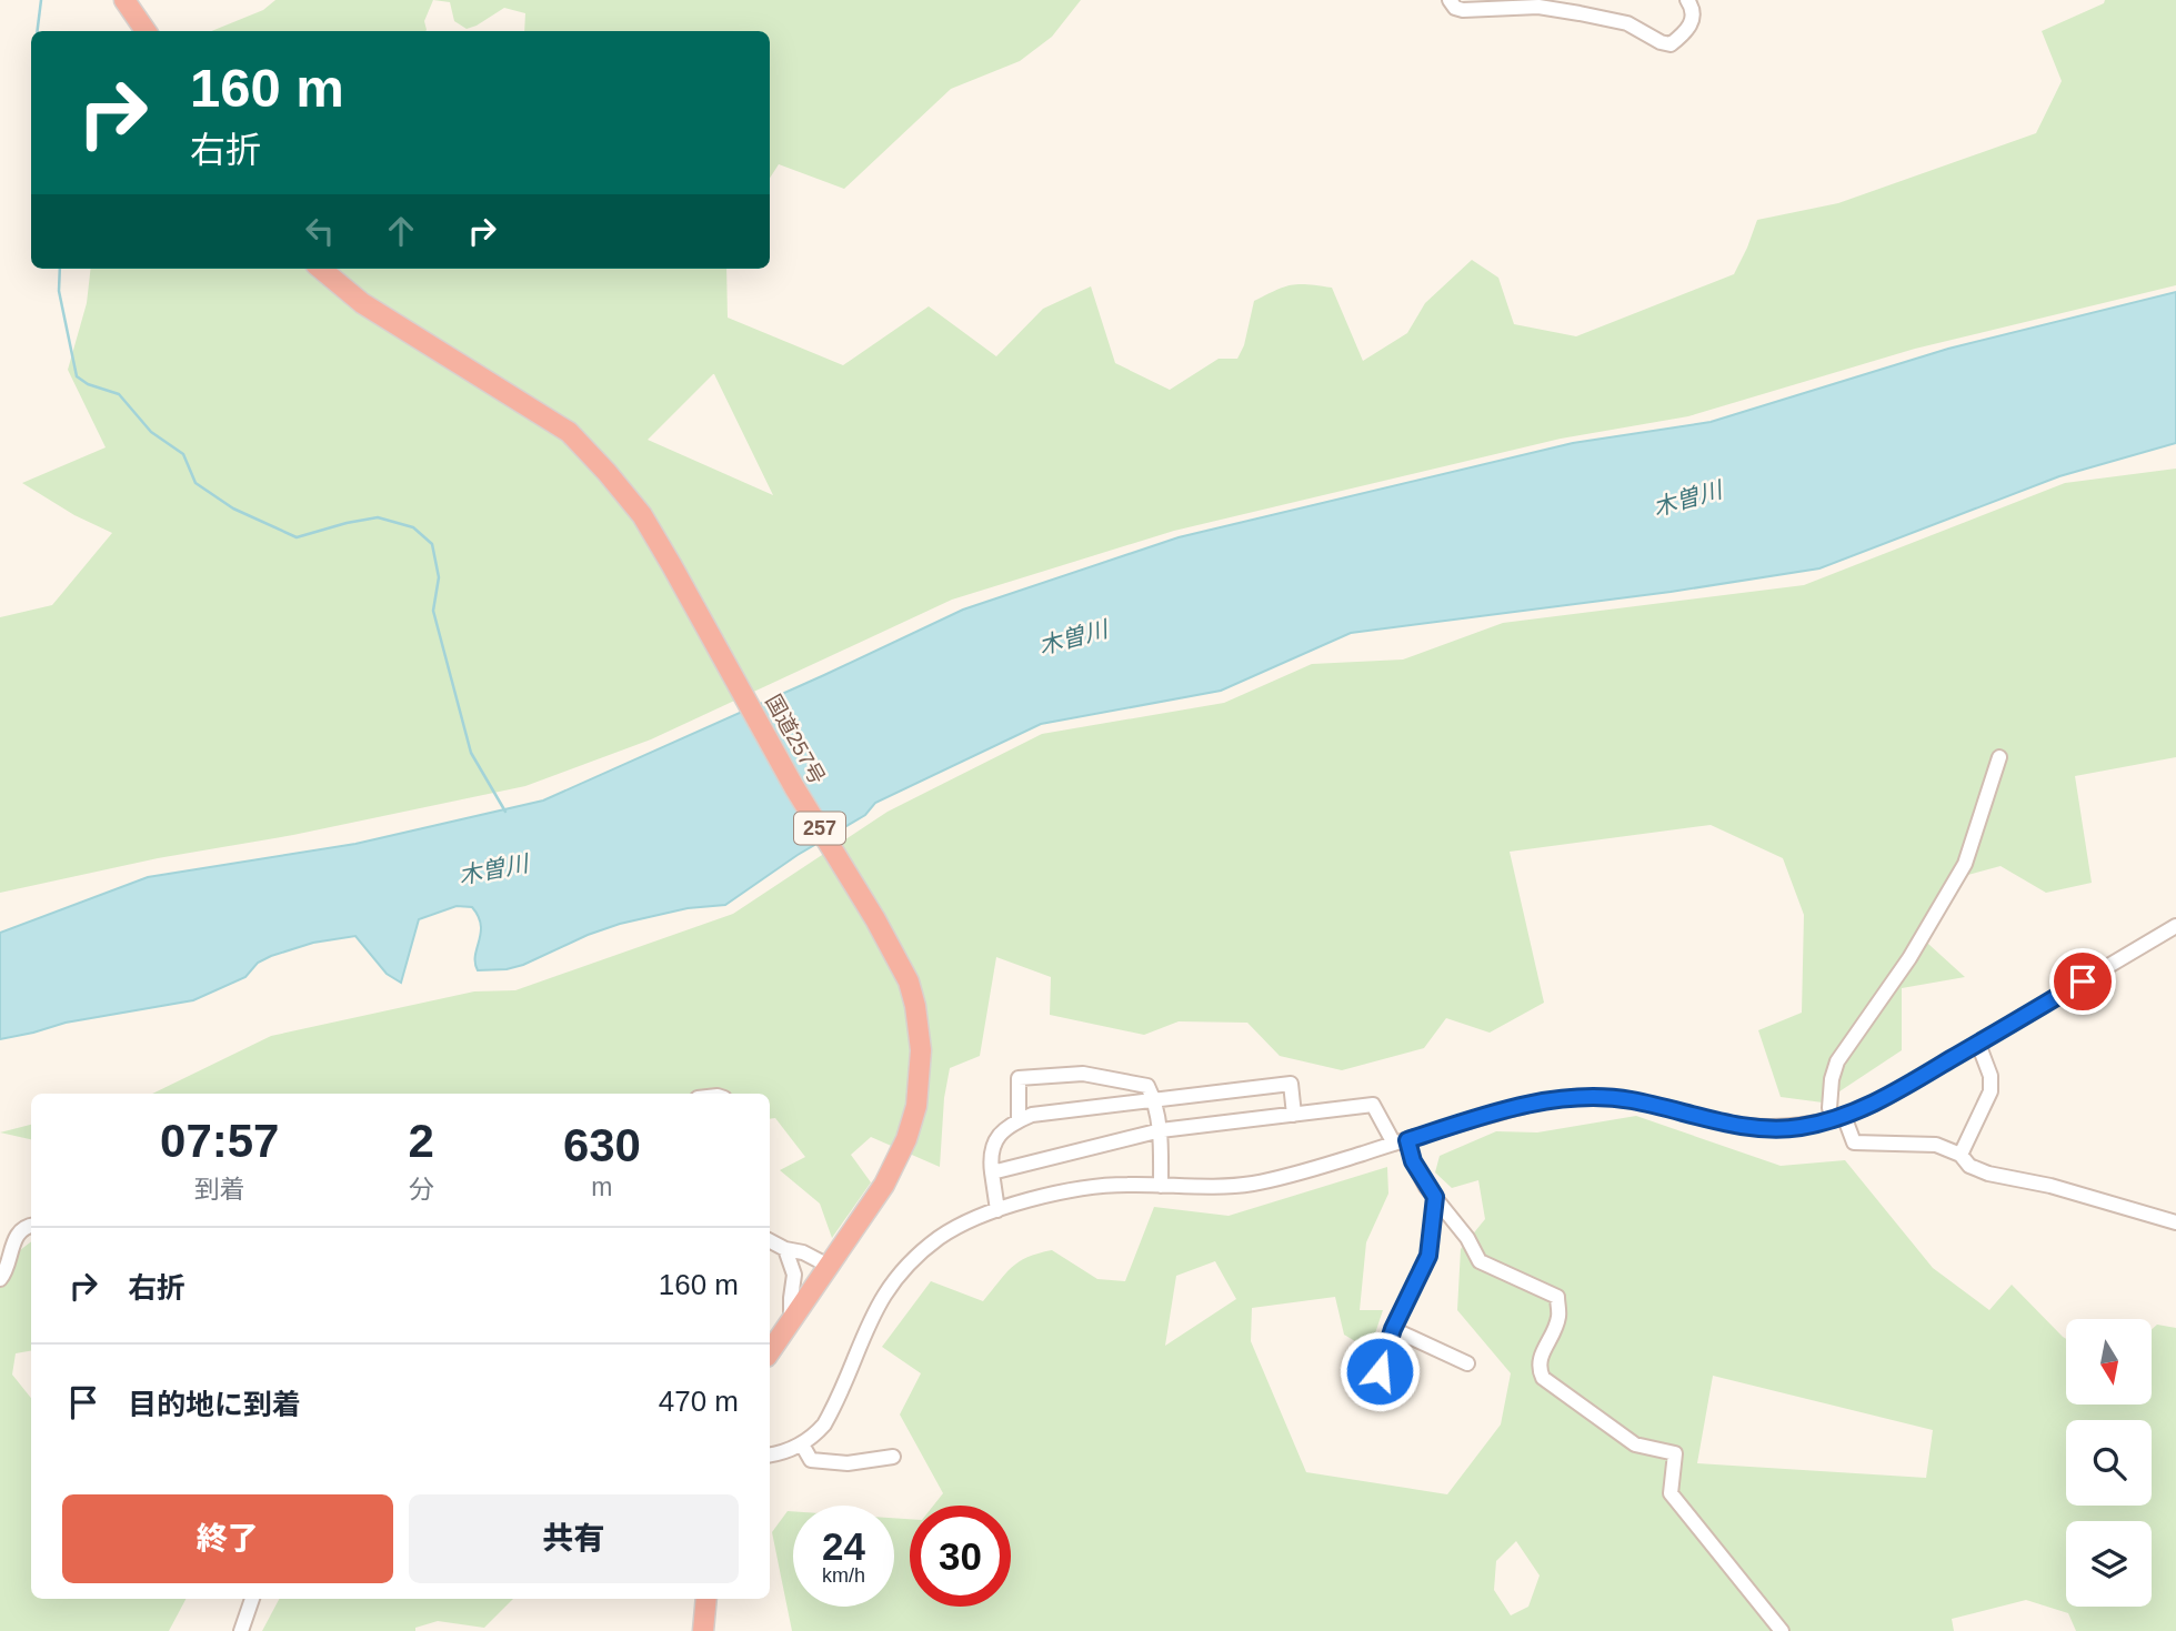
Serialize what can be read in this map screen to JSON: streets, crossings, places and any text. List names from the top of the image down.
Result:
{
  "streets": {
    "highway": ["国道257号", "257"]
  },
  "water": ["木曽川"],
  "north": "bottom",
  "page": {
    "turn": ["160 m", "右折"],
    "eta": [
      "07:57",
      "到着",
      "2",
      "分",
      "630",
      "m"
    ],
    "list": [
      {
        "name": "右折",
        "value": "160 m"
      },
      {
        "name": "目的地に到着",
        "value": "470 m"
      }
    ],
    "buttons": ["終了", "共有"],
    "speed": "24 km/h",
    "limit": "30"
  }
}
